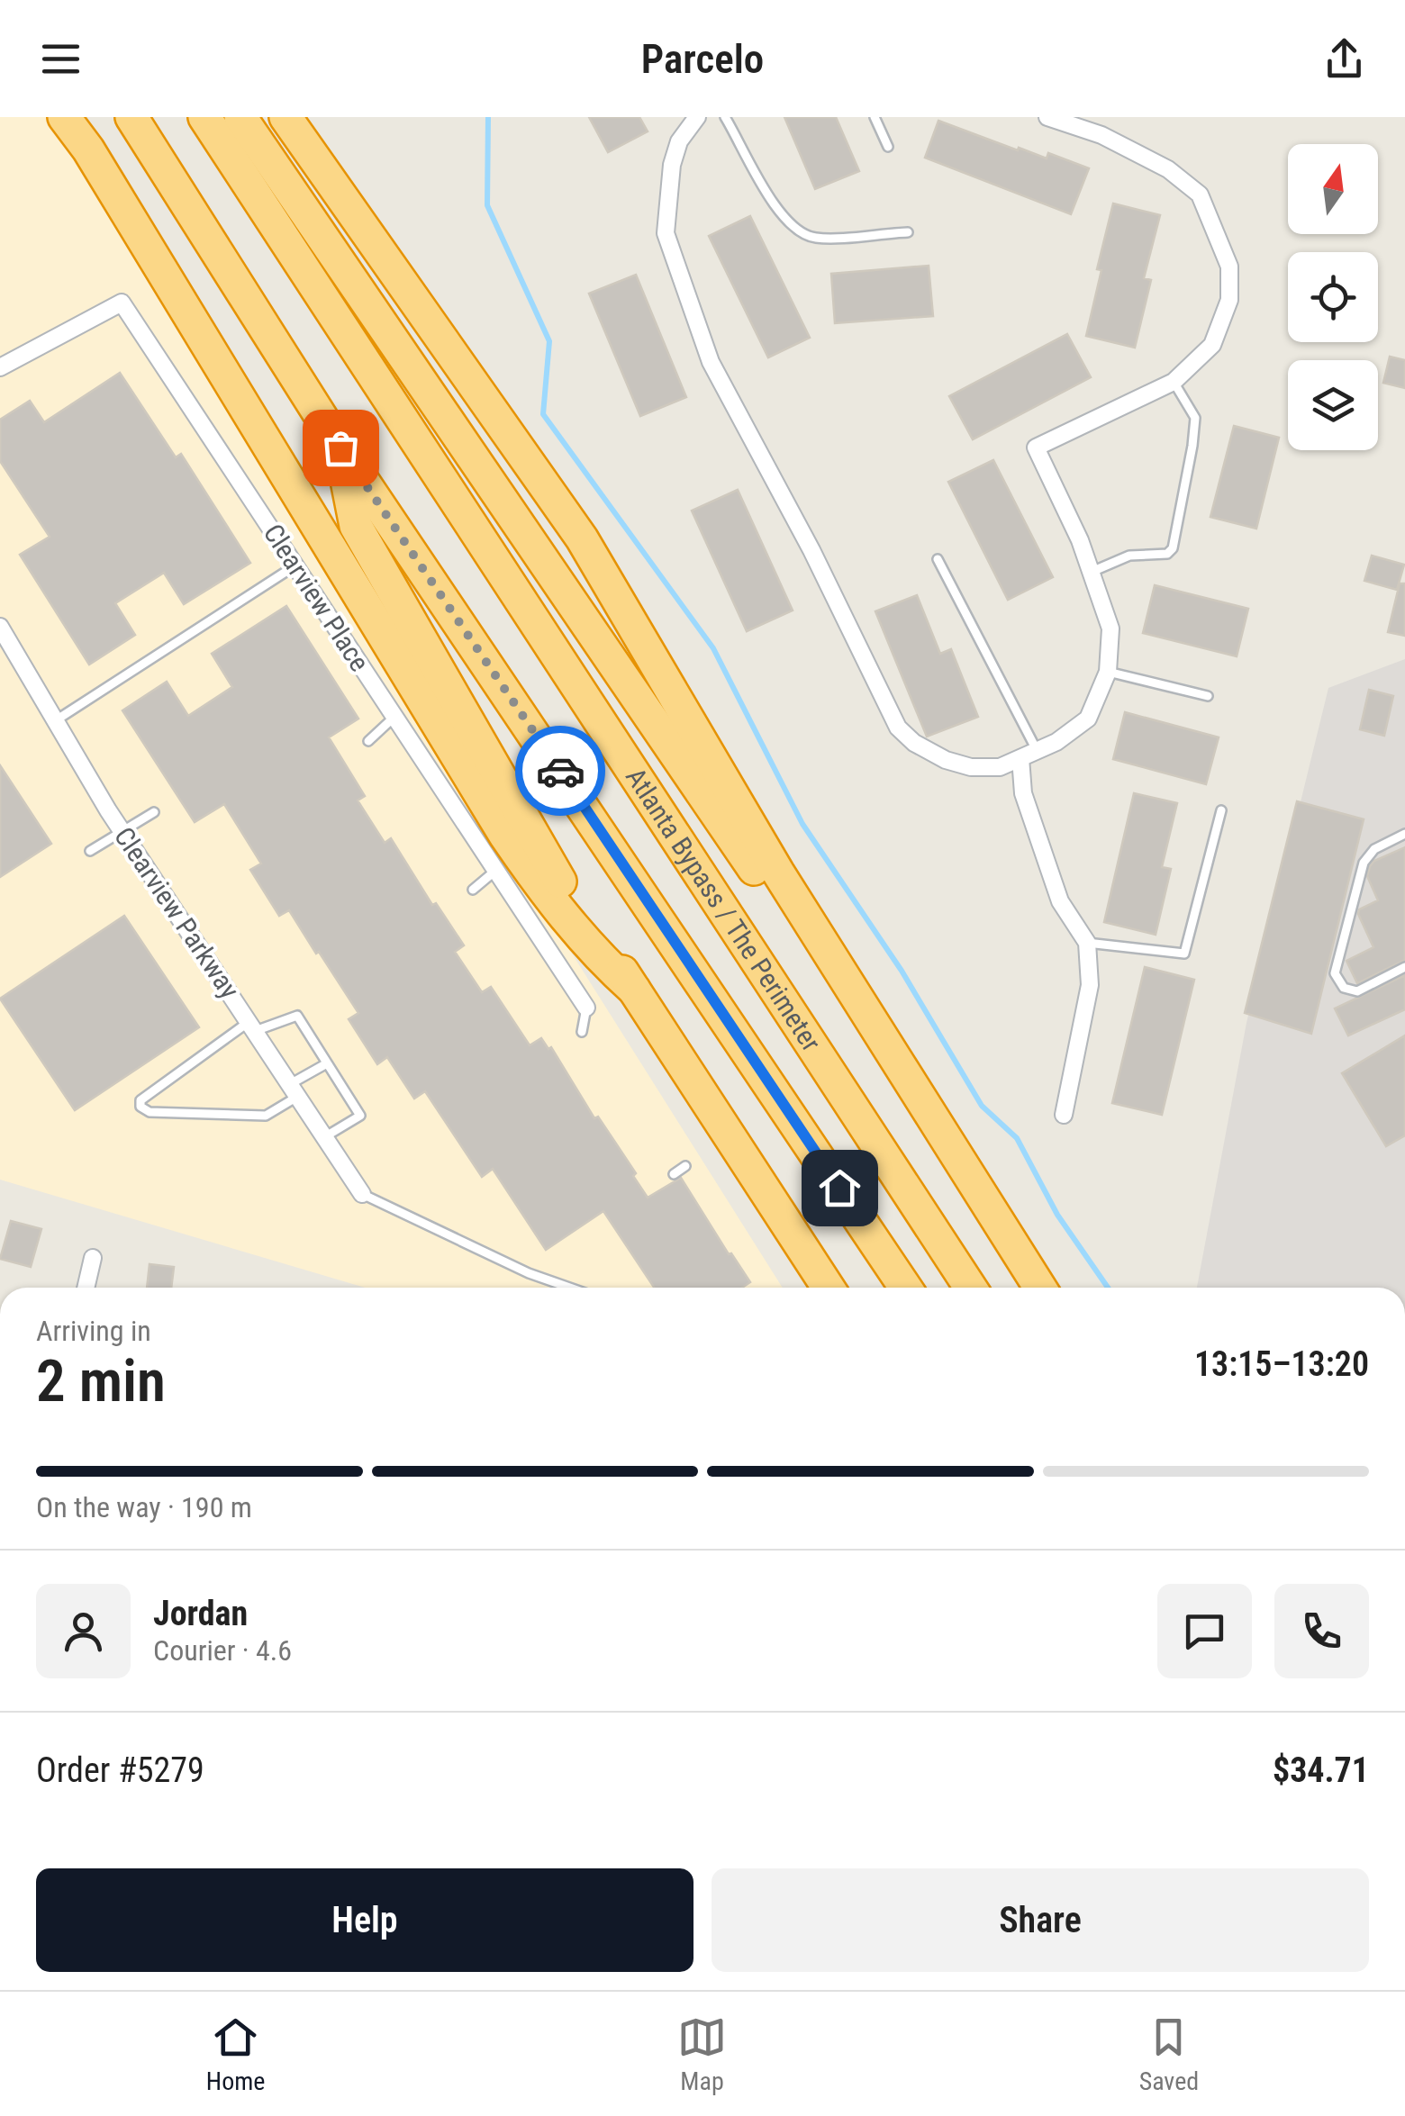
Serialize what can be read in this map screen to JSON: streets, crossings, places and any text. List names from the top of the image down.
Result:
{
  "streets": {
    "highway": ["Atlanta Bypass / The Perimeter"],
    "street": ["Clearview Place", "Clearview Parkway"]
  },
  "north": "top",
  "page": {
    "header": "Parcelo",
    "heading": ["2 min", "Arriving in", "13:15–13:20"],
    "panel": [
      "Jordan",
      "Courier · 4.6",
      "Order #5279",
      "$34.71"
    ],
    "bar": "On the way · 190 m",
    "buttons": ["Help", "Share"],
    "tabs": ["Home", "Map", "Saved"]
  }
}
